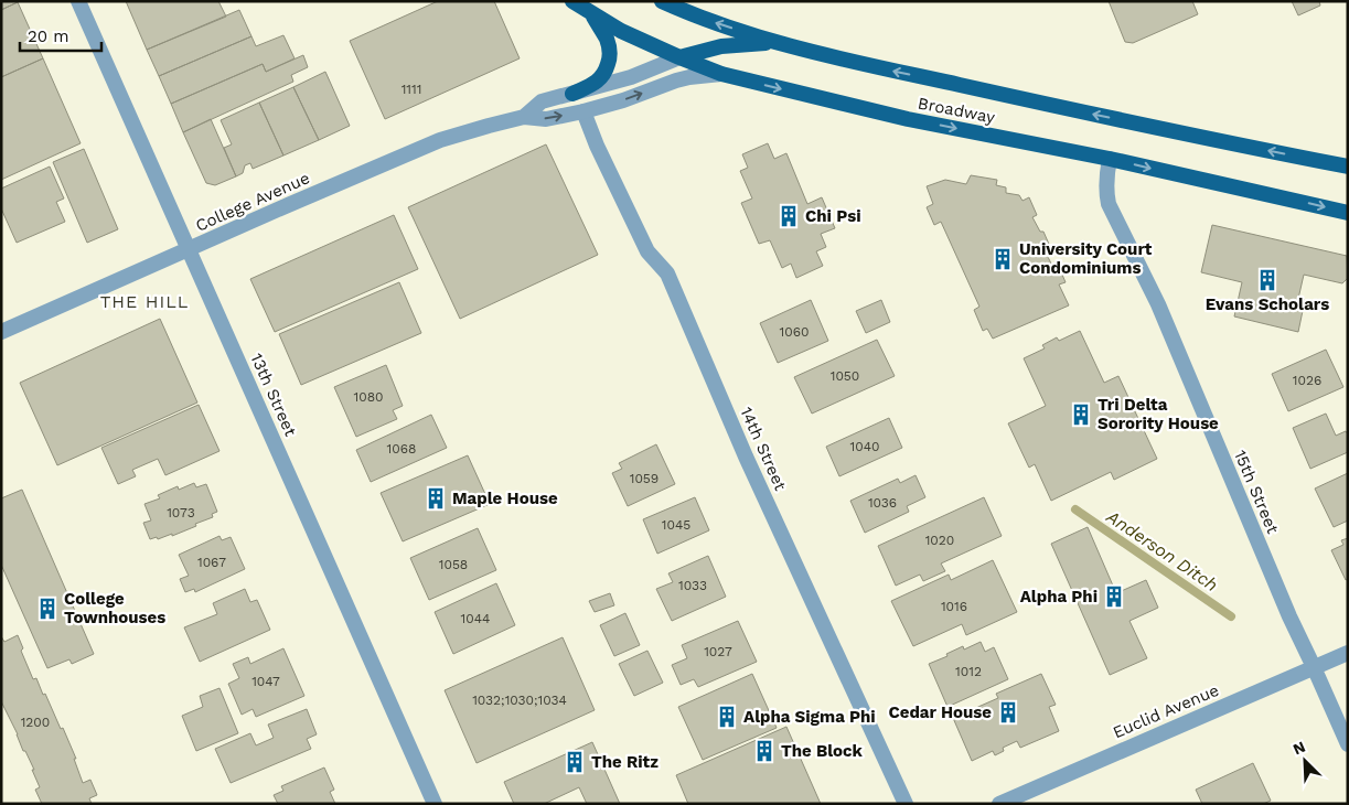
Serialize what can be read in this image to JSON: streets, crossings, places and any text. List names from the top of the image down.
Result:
{
  "streets": {
    "main road": ["Broadway"],
    "street": [
      "College Avenue",
      "13th Street",
      "14th Street",
      "15th Street",
      "Euclid Avenue"
    ]
  },
  "crossings": [
    ["Broadway", "College Avenue"],
    ["Broadway", "15th Street"],
    ["College Avenue", "13th Street"],
    ["College Avenue", "14th Street"],
    ["15th Street", "Euclid Avenue"]
  ],
  "districts": ["THE HILL"],
  "water": ["Anderson Ditch"],
  "places": {
    "building": [
      "Chi Psi",
      "University Court Condominiums",
      "Evans Scholars",
      "Tri Delta Sorority House",
      "Maple House",
      "Alpha Phi",
      "College Townhouses",
      "Cedar House",
      "Alpha Sigma Phi",
      "The Block",
      "The Ritz"
    ]
  },
  "house_numbers": [
    "1111",
    "1060",
    "1050",
    "1026",
    "1080",
    "1040",
    "1068",
    "1059",
    "1036",
    "1073",
    "1045",
    "1020",
    "1067",
    "1058",
    "1033",
    "1016",
    "1044",
    "1027",
    "1012",
    "1047",
    "1032;1030;1034",
    "1200"
  ],
  "scale_bar": "20 m",
  "north": "top left"
}
